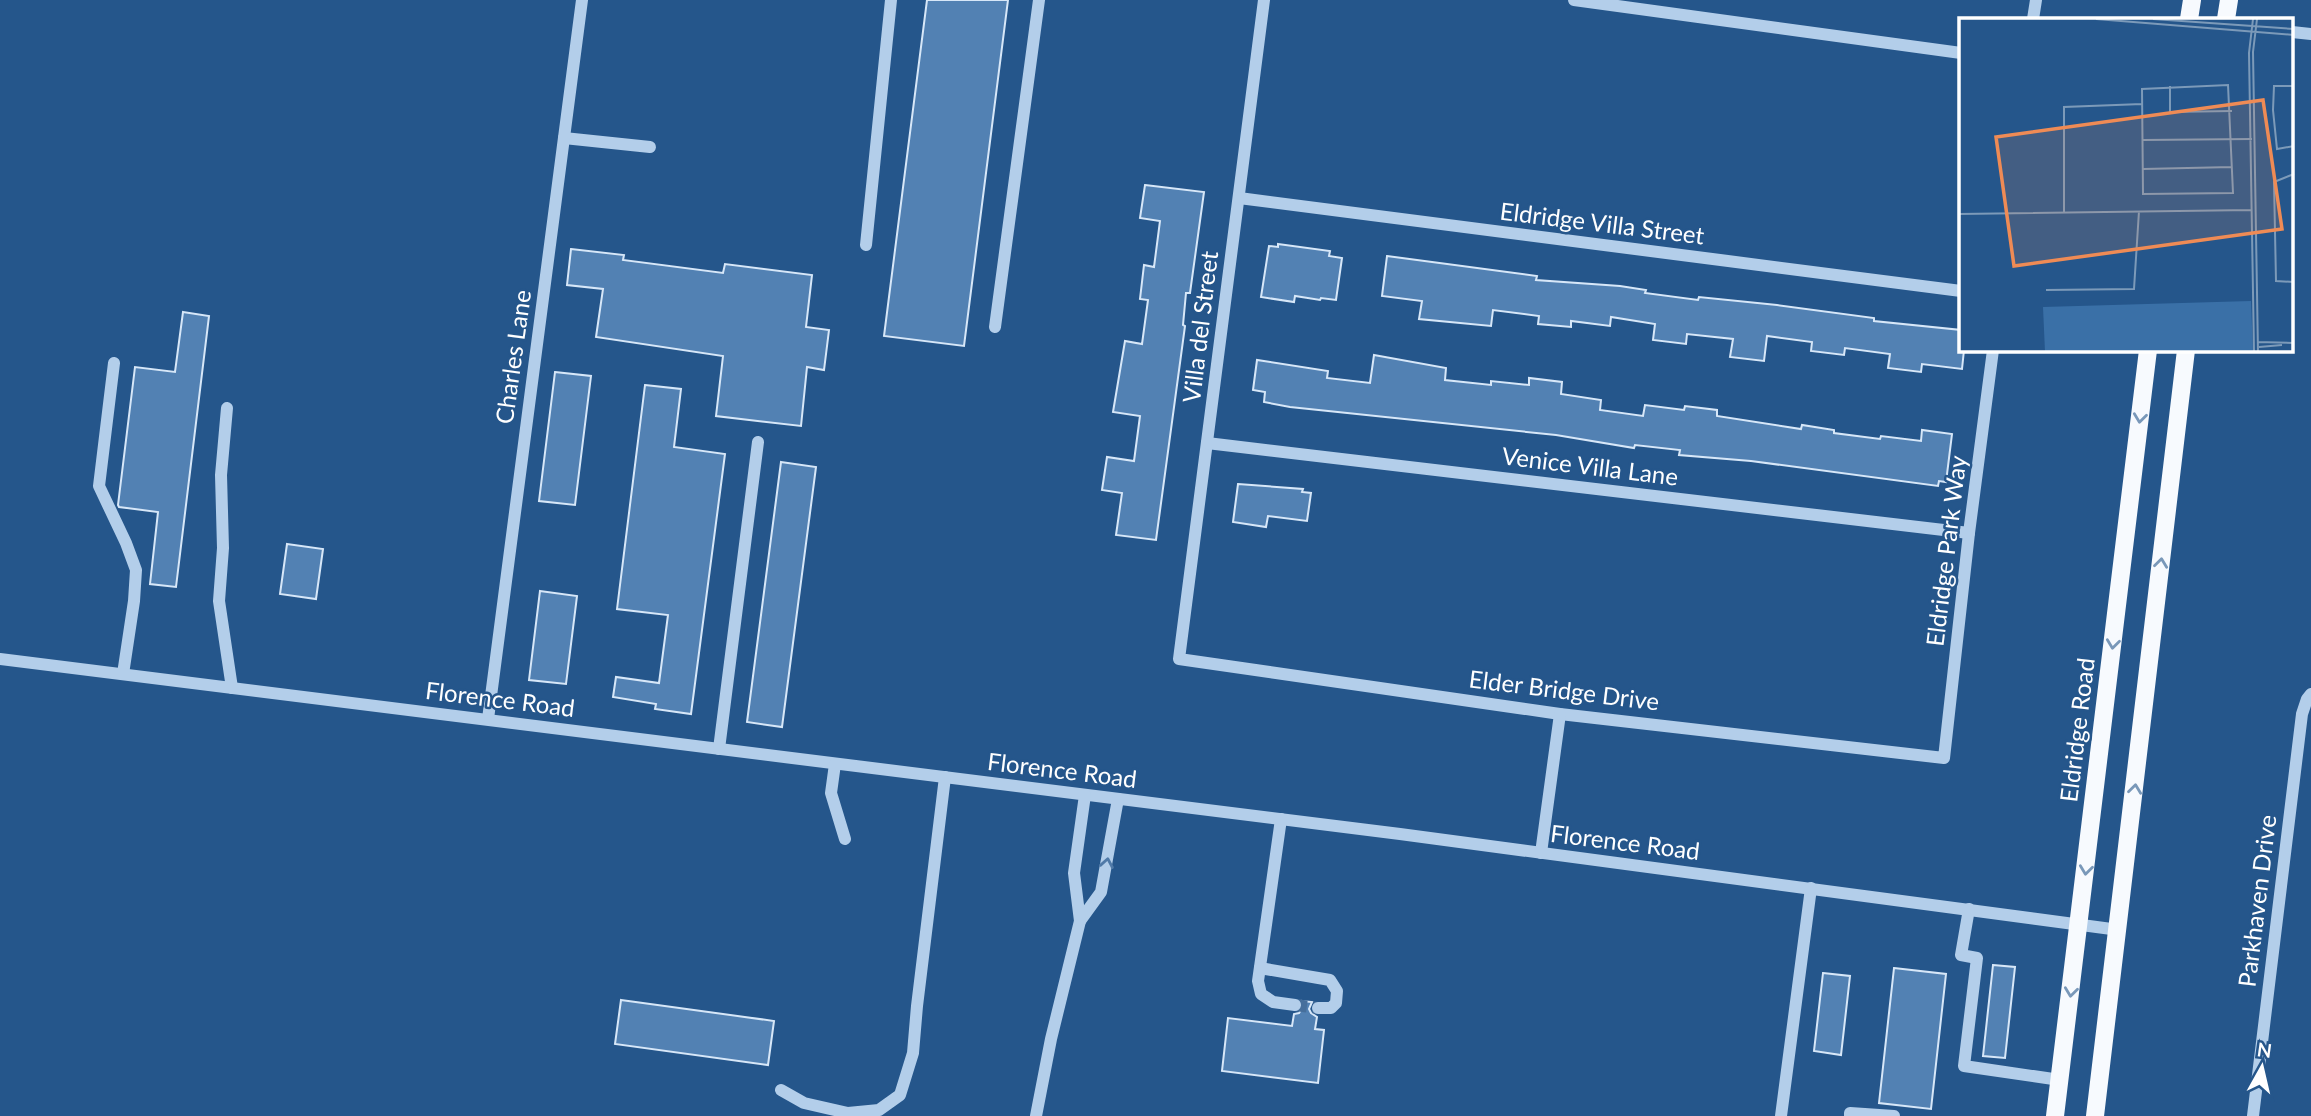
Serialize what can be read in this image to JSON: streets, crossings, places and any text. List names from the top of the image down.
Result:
{
  "streets": {
    "main road": ["Eldridge Road"],
    "street": [
      "Eldridge Villa Street",
      "Villa del Street",
      "Charles Lane",
      "Venice Villa Lane",
      "Eldridge Park Way",
      "Elder Bridge Drive",
      "Florence Road",
      "Parkhaven Drive"
    ]
  },
  "crossings": [
    ["Eldridge Villa Street", "Villa del Street"],
    ["Villa del Street", "Venice Villa Lane"],
    ["Villa del Street", "Elder Bridge Drive"],
    ["Charles Lane", "Florence Road"],
    ["Venice Villa Lane", "Eldridge Park Way"],
    ["Eldridge Park Way", "Elder Bridge Drive"],
    ["Florence Road", "Eldridge Road"]
  ],
  "north": "top"
}
